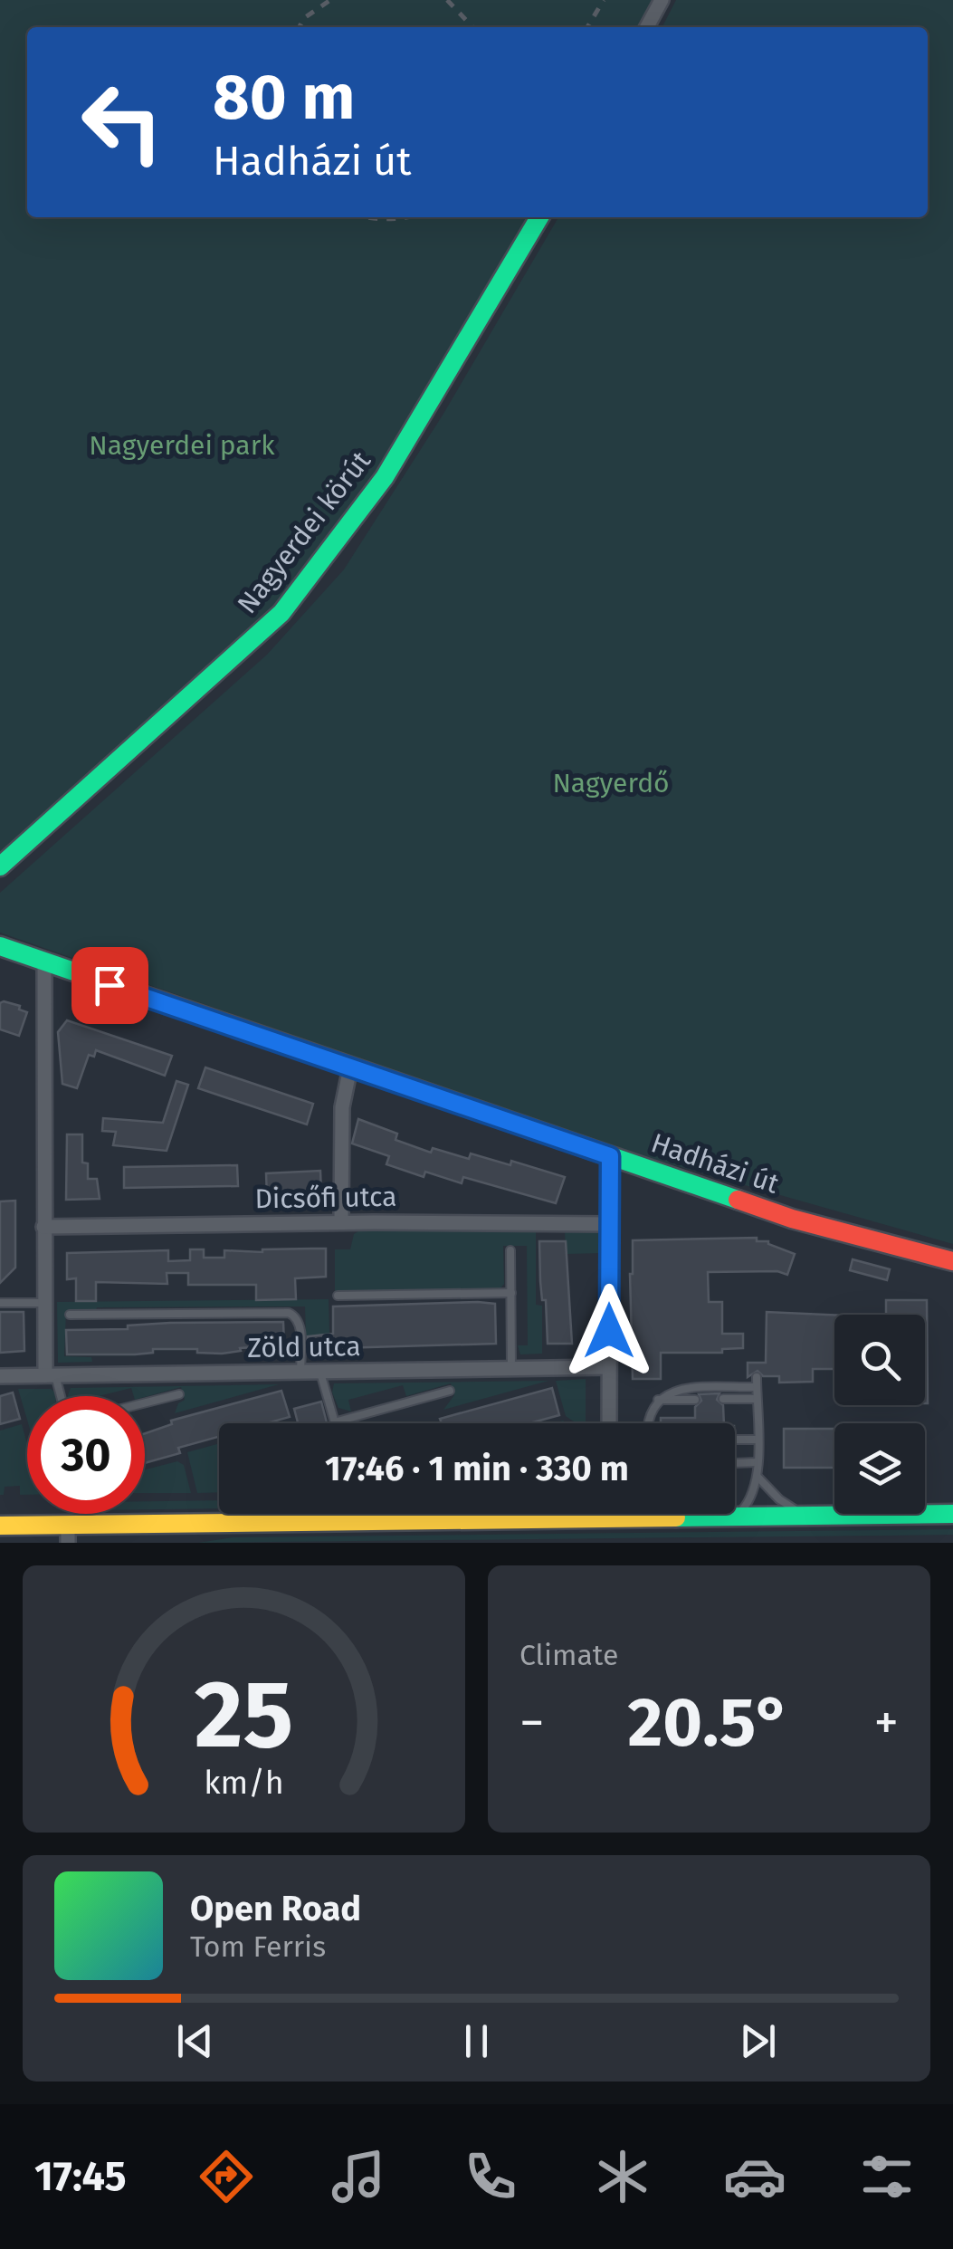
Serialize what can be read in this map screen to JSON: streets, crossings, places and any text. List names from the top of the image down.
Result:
{
  "streets": {
    "street": [
      "Nagyerdei körút",
      "Hadházi út",
      "Dicsőfi utca",
      "Zöld utca"
    ]
  },
  "parks": ["Nagyerdei park", "Nagyerdő"],
  "page": {
    "turn": ["80 m", "Hadházi út"],
    "limit": "30",
    "trip": "17:46 · 1 min · 330 m",
    "tile": "Climate",
    "heat": ["−", "20.5°", "+"],
    "song": ["Open Road", "Tom Ferris"],
    "tabs": "17:45",
    "gauge": ["25", "km/h"]
  }
}
